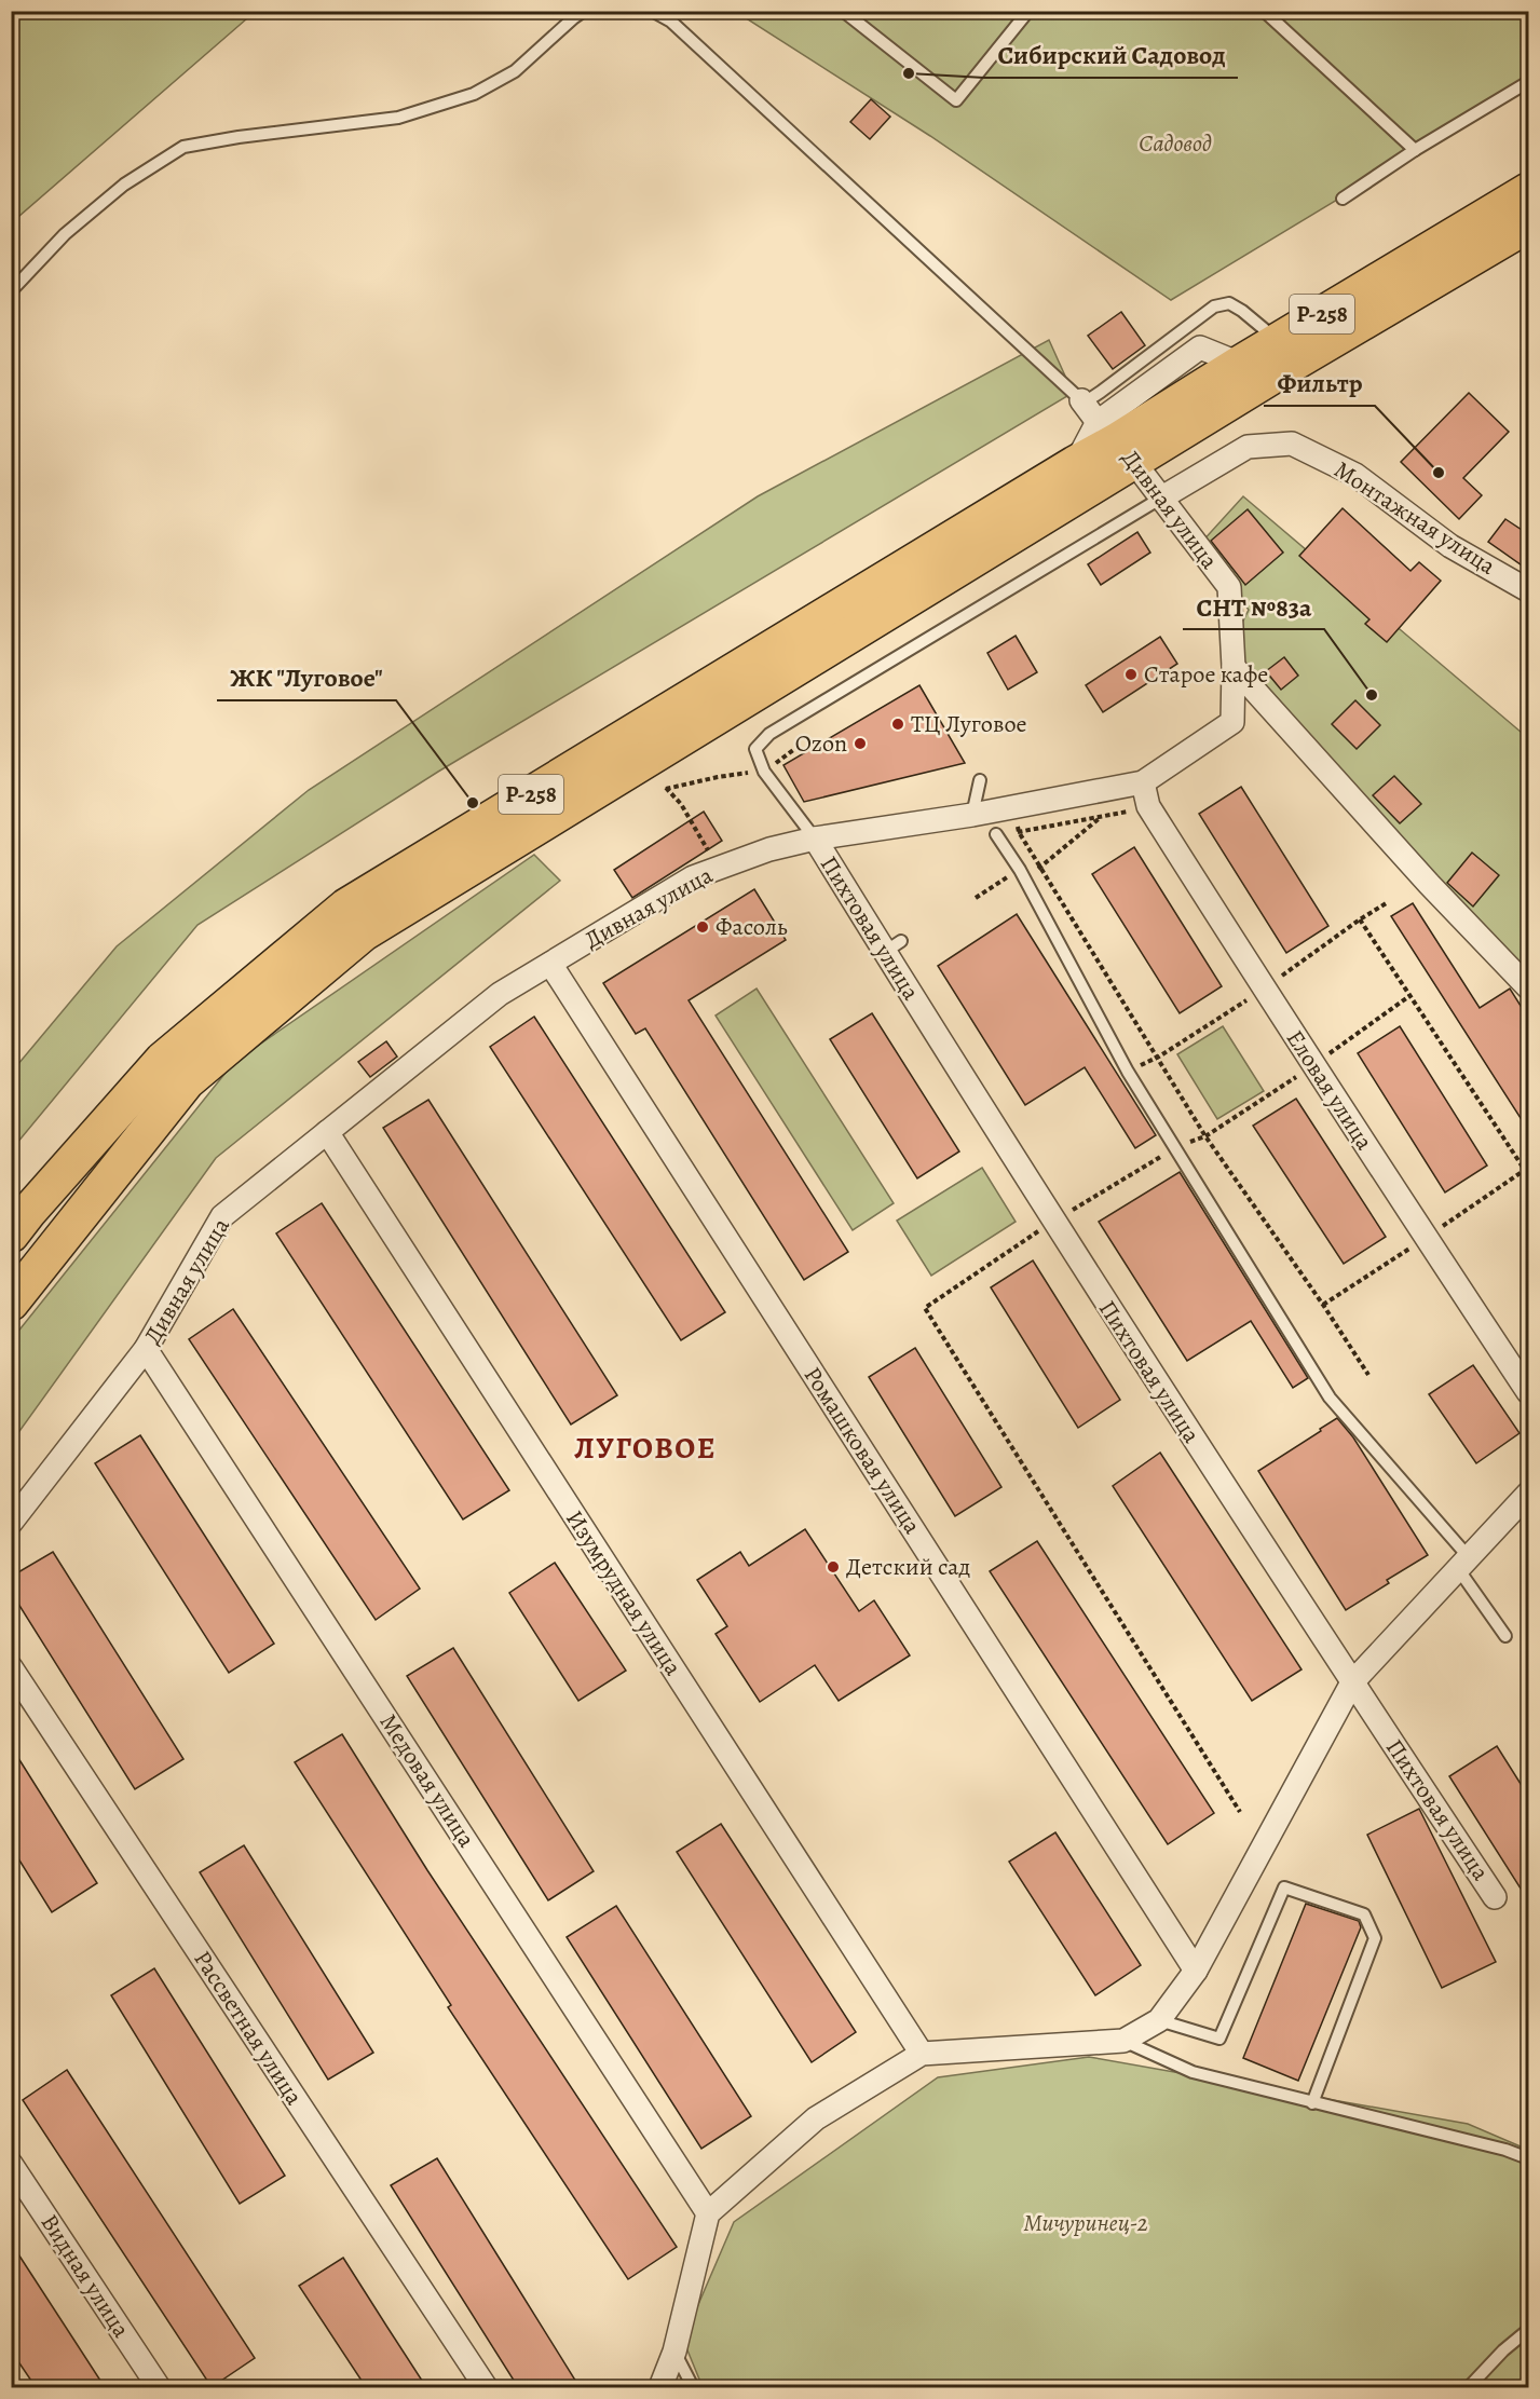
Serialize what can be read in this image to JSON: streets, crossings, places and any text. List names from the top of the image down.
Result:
{
  "streets": {
    "main road": ["Р-258"],
    "street": [
      "Дивная улица",
      "Монтажная улица",
      "Пихтовая улица",
      "Еловая улица",
      "Ромашковая улица",
      "Изумрудная улица",
      "Медовая улица",
      "Рассветная улица",
      "Видная улица"
    ]
  },
  "crossings": [
    ["Р-258", "Дивная улица"],
    ["Дивная улица", "Монтажная улица"],
    ["Дивная улица", "Пихтовая улица"],
    ["Дивная улица", "Еловая улица"],
    ["Дивная улица", "Ромашковая улица"],
    ["Дивная улица", "Изумрудная улица"],
    ["Дивная улица", "Медовая улица"]
  ],
  "districts": ["ЛУГОВОЕ"],
  "parks": ["Садовод", "Мичуринец-2"],
  "places": [
    "Сибирский Садовод",
    "Фильтр",
    "Старое кафе",
    "СНТ №83а",
    "ТЦ Луговое",
    "Ozon",
    "ЖК \"Луговое\"",
    "Фасоль",
    "Детский сад"
  ]
}
